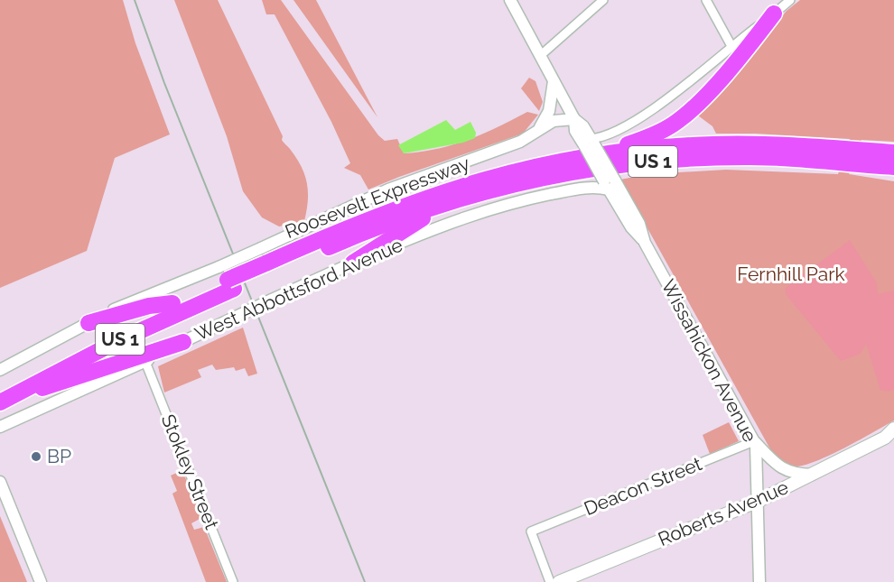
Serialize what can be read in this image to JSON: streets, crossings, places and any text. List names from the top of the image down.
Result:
{
  "streets": {
    "highway": ["US 1", "Roosevelt Expressway"],
    "main road": ["Roberts Avenue"],
    "street": [
      "West Abbottsford Avenue",
      "Wissahickon Avenue",
      "Stokley Street",
      "Deacon Street"
    ]
  },
  "crossings": [
    ["Roosevelt Expressway", "Wissahickon Avenue"],
    ["West Abbottsford Avenue", "Wissahickon Avenue"],
    ["West Abbottsford Avenue", "Stokley Street"],
    ["Wissahickon Avenue", "Deacon Street"],
    ["Wissahickon Avenue", "Roberts Avenue"]
  ],
  "parks": ["Fernhill Park"],
  "places": ["BP"]
}
